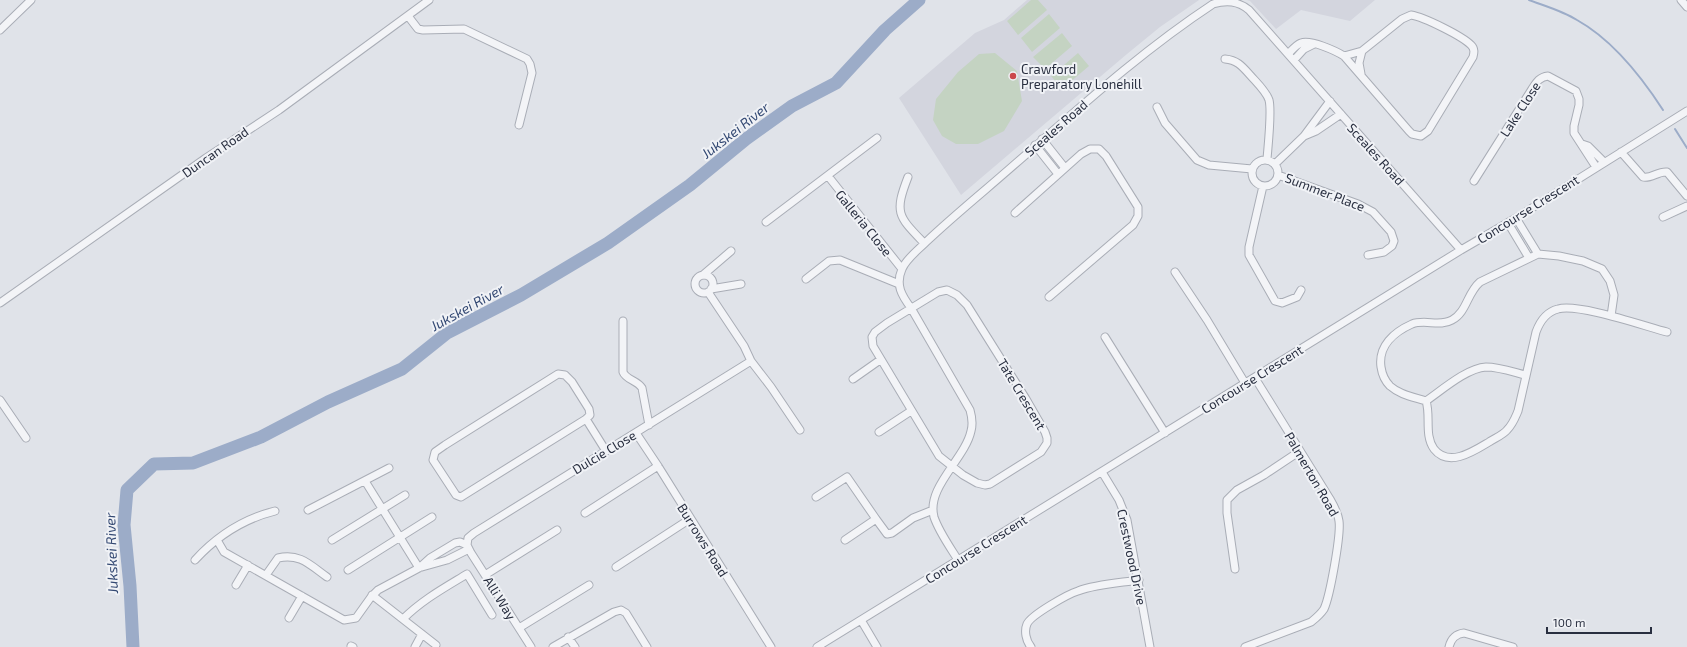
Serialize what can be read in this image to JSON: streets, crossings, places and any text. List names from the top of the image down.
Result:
{
  "streets": {
    "street": [
      "Lake Close",
      "Sceales Road",
      "Duncan Road",
      "Summer Place",
      "Concourse Crescent",
      "Galleria Close",
      "Tate Crescent",
      "Dulcie Close",
      "Palmerton Road",
      "Burrows Road",
      "Crestwood Drive",
      "Alli Way"
    ]
  },
  "crossings": [
    ["Lake Close", "Concourse Crescent"],
    ["Sceales Road", "Concourse Crescent"],
    ["Sceales Road", "Galleria Close"],
    ["Concourse Crescent", "Palmerton Road"],
    ["Concourse Crescent", "Crestwood Drive"],
    ["Dulcie Close", "Burrows Road"],
    ["Dulcie Close", "Alli Way"]
  ],
  "water": ["Jukskei River"],
  "places": ["Crawford Preparatory Lonehill"],
  "scale_bar": "100 m"
}
